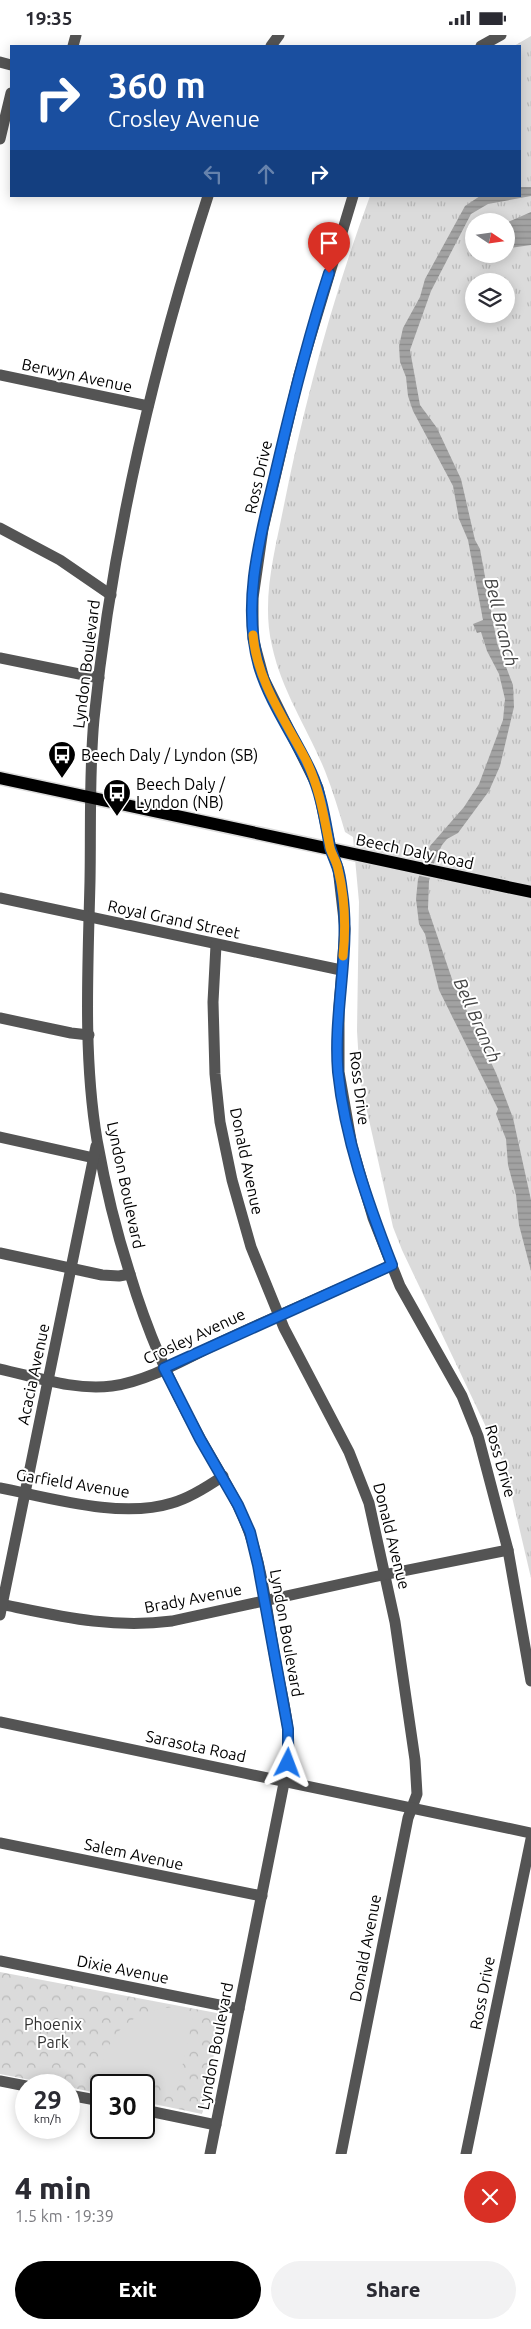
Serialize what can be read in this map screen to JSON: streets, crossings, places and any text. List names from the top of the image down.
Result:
{
  "streets": {
    "main road": ["Beech Daly Road"],
    "street": [
      "Berwyn Avenue",
      "Ross Drive",
      "Lyndon Boulevard",
      "Royal Grand Street",
      "Donald Avenue",
      "Crosley Avenue",
      "Acacia Avenue",
      "Garfield Avenue",
      "Brady Avenue",
      "Sarasota Road",
      "Salem Avenue",
      "Dixie Avenue"
    ]
  },
  "crossings": [
    ["Berwyn Avenue", "Lyndon Boulevard"],
    ["Ross Drive", "Beech Daly Road"],
    ["Ross Drive", "Royal Grand Street"],
    ["Ross Drive", "Crosley Avenue"],
    ["Ross Drive", "Brady Avenue"],
    ["Lyndon Boulevard", "Beech Daly Road"],
    ["Lyndon Boulevard", "Royal Grand Street"],
    ["Lyndon Boulevard", "Crosley Avenue"],
    ["Lyndon Boulevard", "Acacia Avenue"],
    ["Lyndon Boulevard", "Garfield Avenue"],
    ["Lyndon Boulevard", "Brady Avenue"],
    ["Lyndon Boulevard", "Sarasota Road"],
    ["Lyndon Boulevard", "Salem Avenue"],
    ["Lyndon Boulevard", "Dixie Avenue"],
    ["Royal Grand Street", "Donald Avenue"],
    ["Donald Avenue", "Crosley Avenue"],
    ["Donald Avenue", "Brady Avenue"],
    ["Donald Avenue", "Sarasota Road"],
    ["Crosley Avenue", "Acacia Avenue"],
    ["Acacia Avenue", "Garfield Avenue"],
    ["Acacia Avenue", "Brady Avenue"]
  ],
  "water": ["Bell Branch"],
  "parks": ["Phoenix Park"],
  "places": {
    "bus stop": ["Beech Daly / Lyndon (SB)", "Beech Daly / Lyndon (NB)"]
  },
  "north": "right",
  "page": {
    "status": "19:35",
    "turn": ["360 m", "Crosley Avenue"],
    "speed": "29 km/h",
    "limit": "30",
    "heading": ["4 min", "1.5 km · 19:39"],
    "buttons": ["Exit", "Share"]
  }
}
